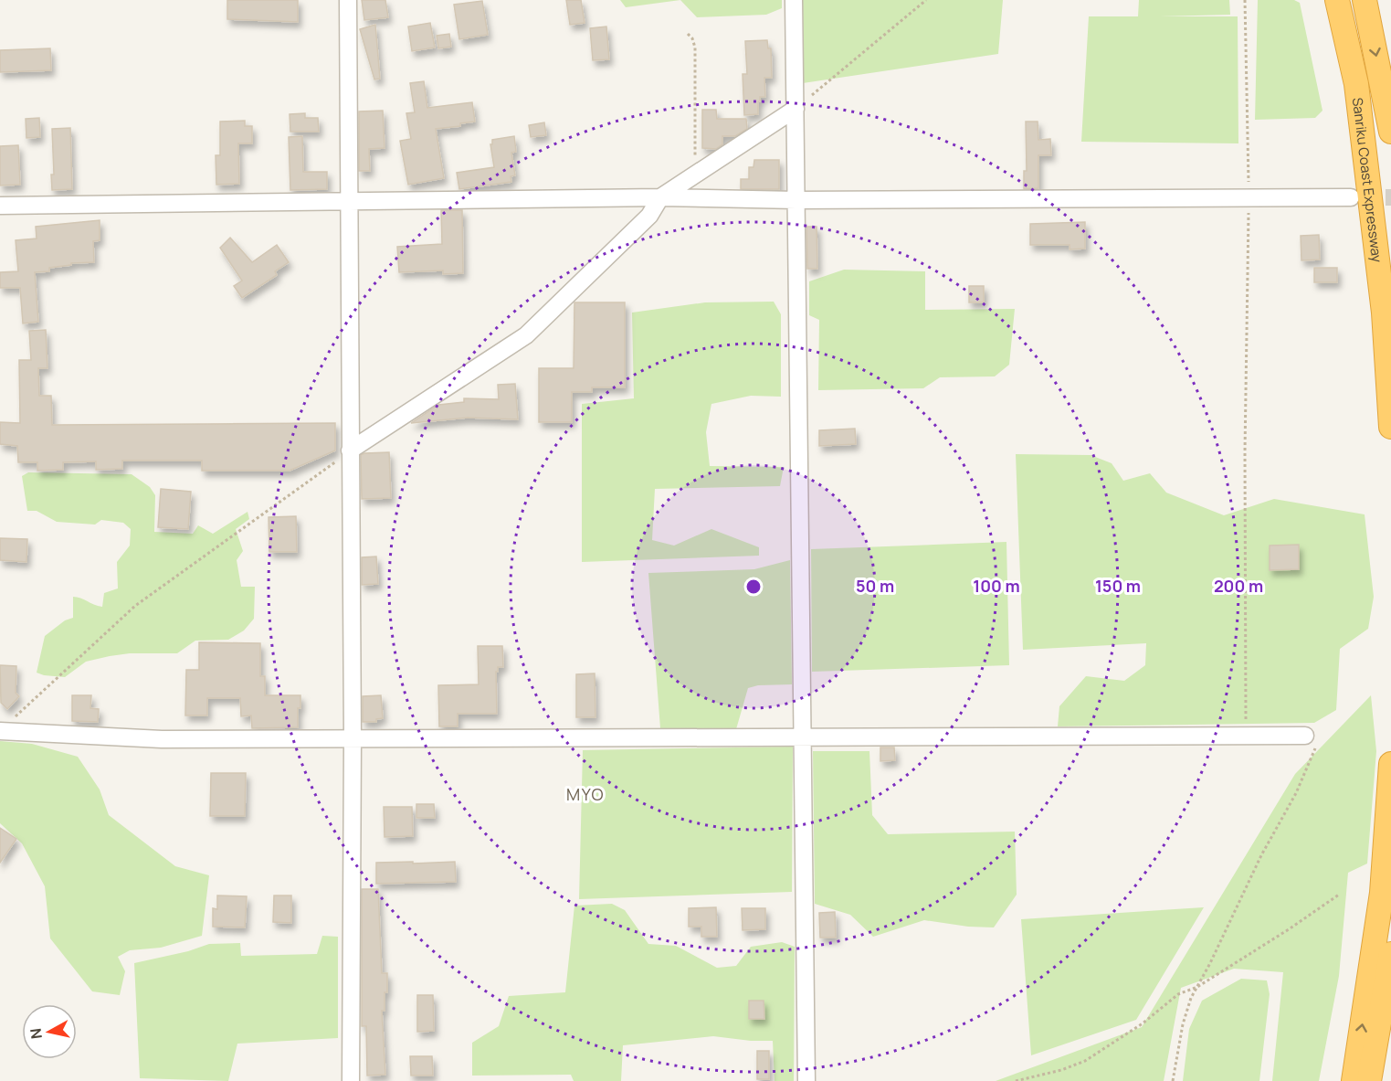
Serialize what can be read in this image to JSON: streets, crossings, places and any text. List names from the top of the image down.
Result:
{
  "streets": {
    "highway": ["Sanriku Coast Expressway"]
  },
  "districts": ["MYO"],
  "north": "left",
  "rings": [
    "50 m",
    "100 m",
    "150 m",
    "200 m"
  ]
}
